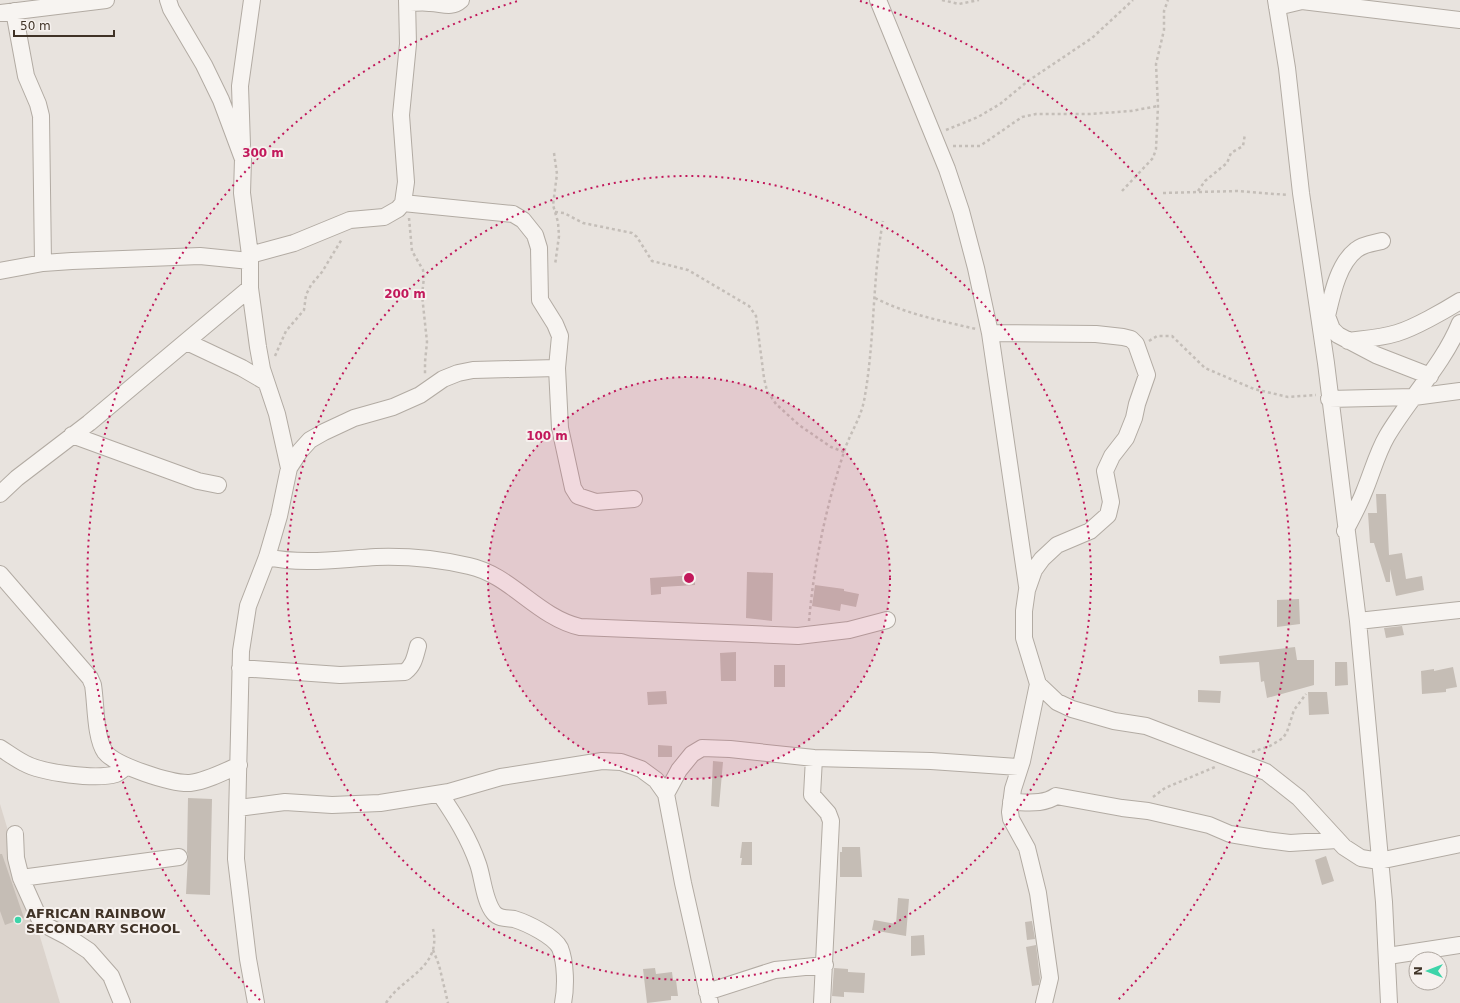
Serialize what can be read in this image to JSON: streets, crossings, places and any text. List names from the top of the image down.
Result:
{
  "places": ["AFRICAN RAINBOW SECONDARY SCHOOL"],
  "scale_bar": "50 m",
  "north": "left",
  "rings": ["300 m", "200 m", "100 m"]
}
